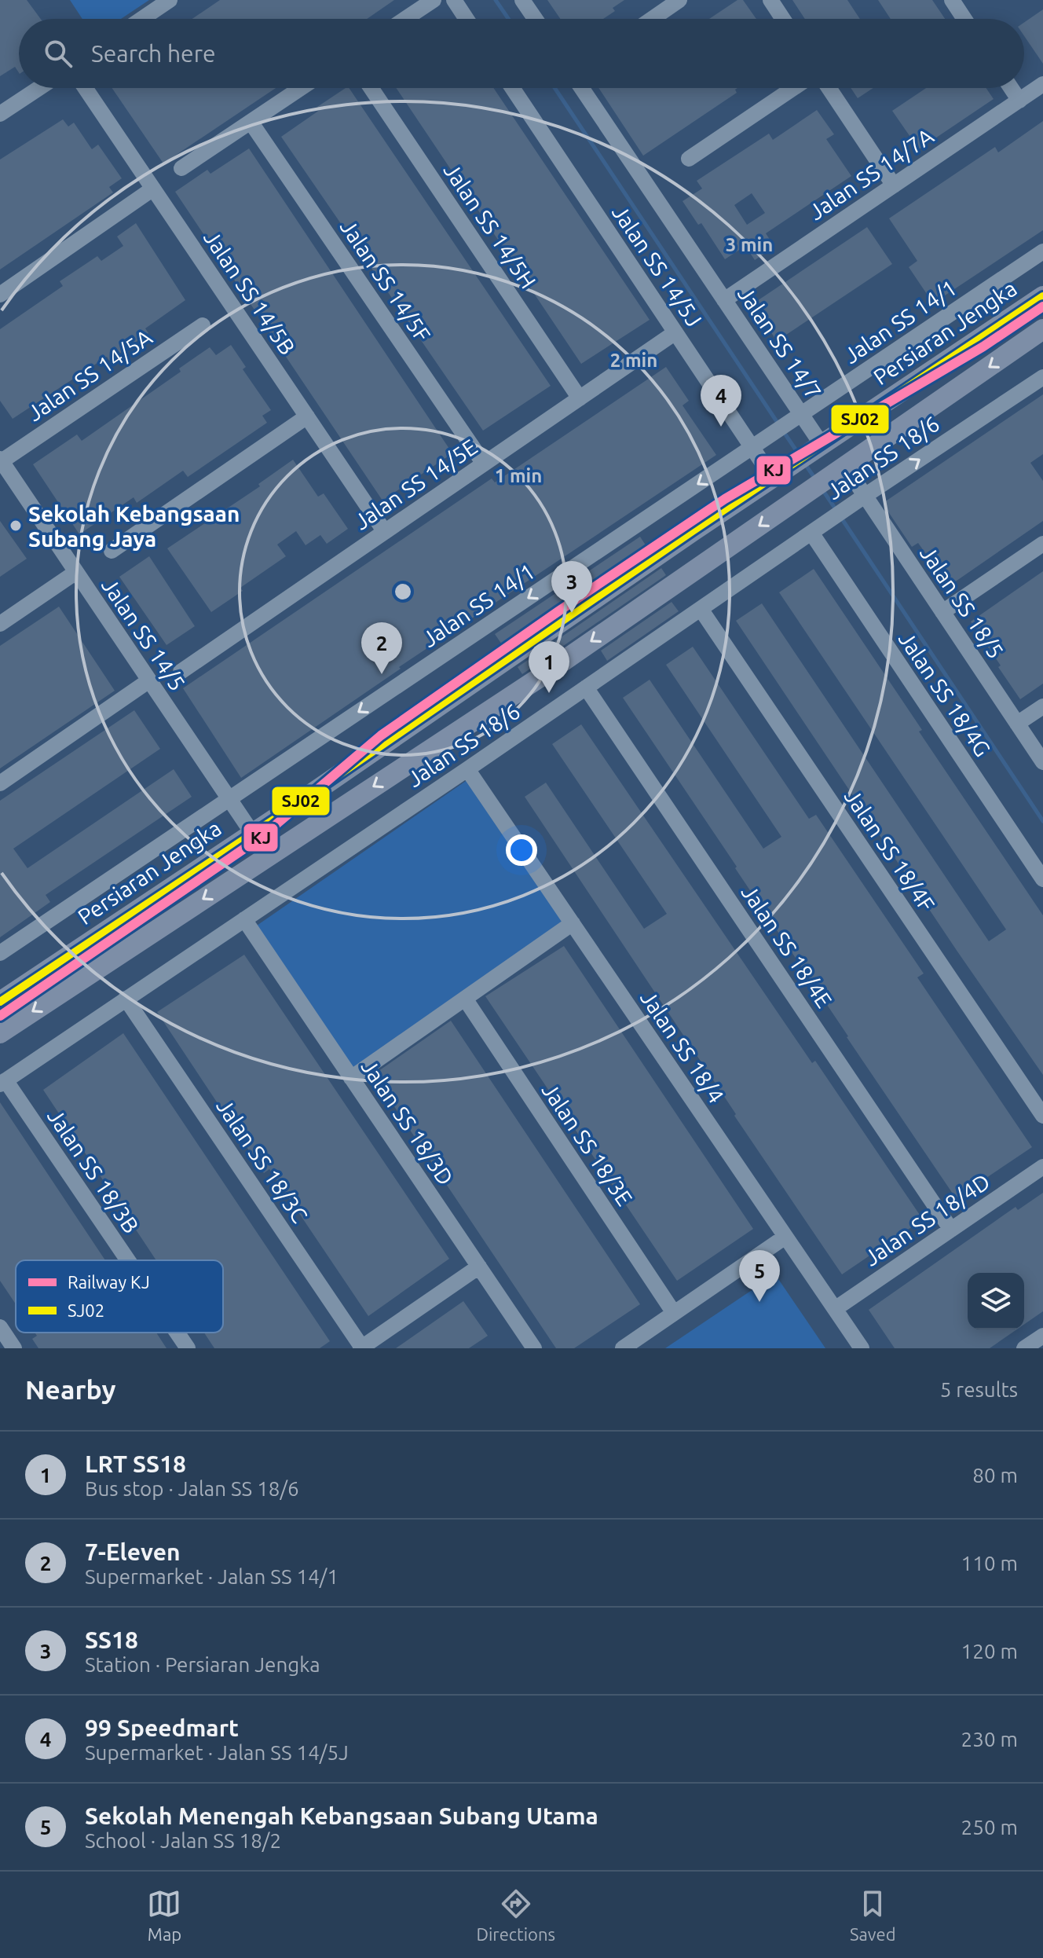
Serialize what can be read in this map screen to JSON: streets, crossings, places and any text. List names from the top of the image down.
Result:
{
  "streets": {
    "main road": ["Persiaran Jengka"],
    "street": [
      "Jalan SS 14/7A",
      "Jalan SS 14/5H",
      "Jalan SS 14/5J",
      "Jalan SS 14/5F",
      "Jalan SS 14/5B",
      "Jalan SS 14/1",
      "Jalan SS 14/7",
      "Jalan SS 14/5A",
      "Jalan SS 18/6",
      "Jalan SS 14/5E",
      "Jalan SS 18/5",
      "Jalan SS 14/5",
      "Jalan SS 18/4G",
      "Jalan SS 18/4F",
      "Jalan SS 18/4E",
      "Jalan SS 18/4",
      "Jalan SS 18/3D",
      "Jalan SS 18/3E",
      "Jalan SS 18/3C",
      "Jalan SS 18/3B",
      "Jalan SS 18/4D"
    ]
  },
  "crossings": [
    ["Jalan SS 14/7A", "Jalan SS 14/7"],
    ["Jalan SS 14/5H", "Jalan SS 14/5E"],
    ["Jalan SS 14/5J", "Jalan SS 14/1"],
    ["Jalan SS 14/5J", "Persiaran Jengka"],
    ["Jalan SS 14/5J", "Jalan SS 14/5E"],
    ["Jalan SS 14/5F", "Jalan SS 14/5E"],
    ["Jalan SS 14/5B", "Jalan SS 14/5E"],
    ["Jalan SS 14/1", "Jalan SS 14/7"],
    ["Jalan SS 14/1", "Jalan SS 14/5"],
    ["Persiaran Jengka", "Jalan SS 14/7"],
    ["Persiaran Jengka", "Jalan SS 14/5"],
    ["Jalan SS 14/5A", "Jalan SS 14/5"],
    ["Jalan SS 18/6", "Jalan SS 18/5"],
    ["Jalan SS 18/6", "Jalan SS 18/4G"],
    ["Jalan SS 18/6", "Jalan SS 18/4F"],
    ["Jalan SS 18/6", "Jalan SS 18/4E"],
    ["Jalan SS 18/6", "Jalan SS 18/4"],
    ["Jalan SS 18/6", "Jalan SS 18/3D"],
    ["Jalan SS 18/6", "Jalan SS 18/3C"],
    ["Jalan SS 18/6", "Jalan SS 18/3B"],
    ["Jalan SS 18/4E", "Jalan SS 18/4D"],
    ["Jalan SS 18/4", "Jalan SS 18/4D"]
  ],
  "one_way": ["Jalan SS 14/1"],
  "places": ["Sekolah Kebangsaan Subang Jaya"],
  "lines": ["transit line SJ02", "rail line KJ"],
  "legend": ["Railway KJ", "SJ02"],
  "page": {
    "search": "Search here",
    "pins": [
      "4",
      "3",
      "2",
      "1",
      "5"
    ],
    "heading": ["Nearby", "5 results"],
    "list": [
      {
        "mark": "1",
        "name": "LRT SS18",
        "note": "Bus stop · Jalan SS 18/6",
        "value": "80 m"
      },
      {
        "mark": "2",
        "name": "7-Eleven",
        "note": "Supermarket · Jalan SS 14/1",
        "value": "110 m"
      },
      {
        "mark": "3",
        "name": "SS18",
        "note": "Station · Persiaran Jengka",
        "value": "120 m"
      },
      {
        "mark": "4",
        "name": "99 Speedmart",
        "note": "Supermarket · Jalan SS 14/5J",
        "value": "230 m"
      },
      {
        "mark": "5",
        "name": "Sekolah Menengah Kebangsaan Subang Utama",
        "note": "School · Jalan SS 18/2",
        "value": "250 m"
      }
    ],
    "nav": ["Map", "Directions", "Saved"]
  },
  "rings": ["3 min", "2 min", "1 min"]
}
